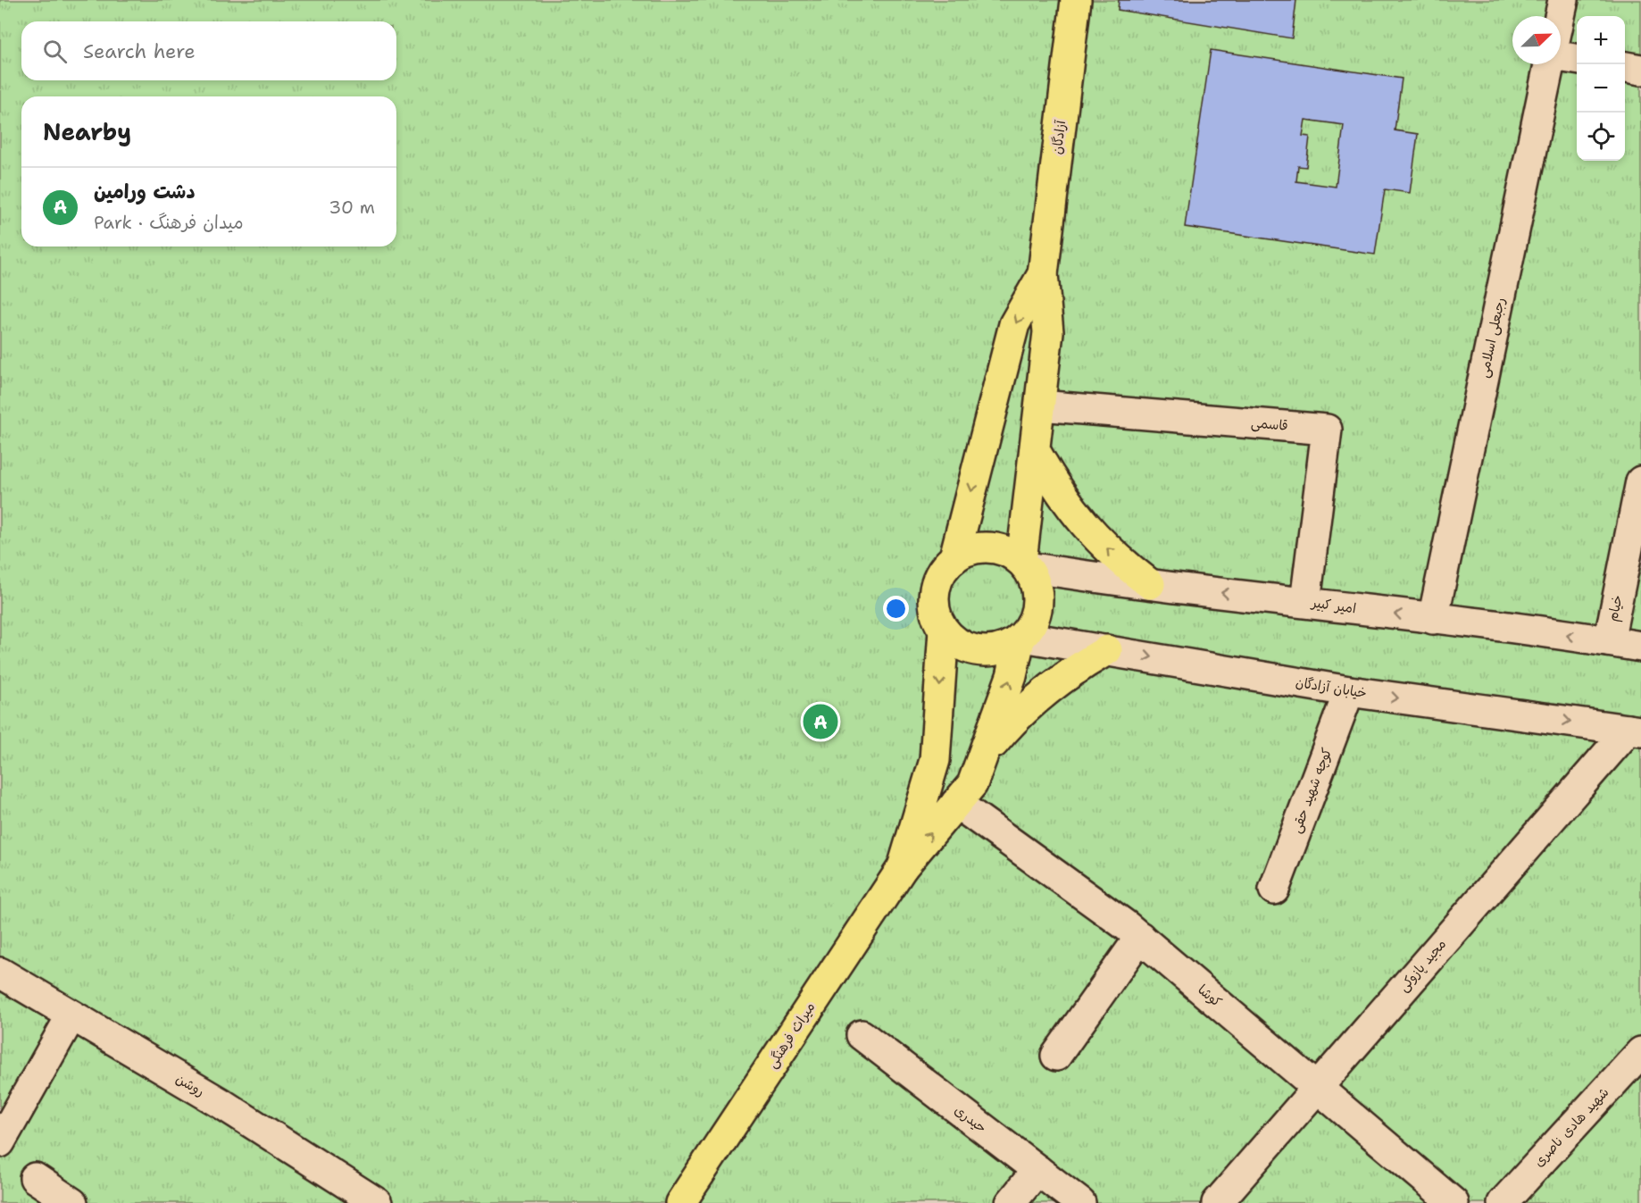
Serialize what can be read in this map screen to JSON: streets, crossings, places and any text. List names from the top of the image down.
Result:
{
  "streets": {
    "main road": ["آزادگان", "میراث فرهنگی"],
    "street": [
      "رجبعلی اسلامی",
      "قاسمی",
      "امیر کبیر",
      "خیام",
      "خیابان آزادگان",
      "کوچه شهید حقی",
      "مجید پازوکی",
      "کوشا",
      "روشن",
      "حیدری",
      "شهید هادی ناصری"
    ]
  },
  "crossings": [
    ["رجبعلی اسلامی", "امیر کبیر"],
    ["قاسمی", "امیر کبیر"],
    ["امیر کبیر", "خیام"],
    ["امیر کبیر", "خیابان آزادگان"],
    ["خیابان آزادگان", "کوچه شهید حقی"],
    ["خیابان آزادگان", "مجید پازوکی"],
    ["مجید پازوکی", "کوشا"]
  ],
  "one_way": ["امیر کبیر", "خیابان آزادگان"],
  "north": "top right",
  "page": {
    "map_buttons": ["+", "−"],
    "search": "Search here",
    "heading": "Nearby",
    "list": [
      {
        "mark": "A",
        "name": "دشت ورامین",
        "note": "Park · میدان فرهنگ",
        "value": "30 m"
      }
    ],
    "pins": "A"
  }
}
